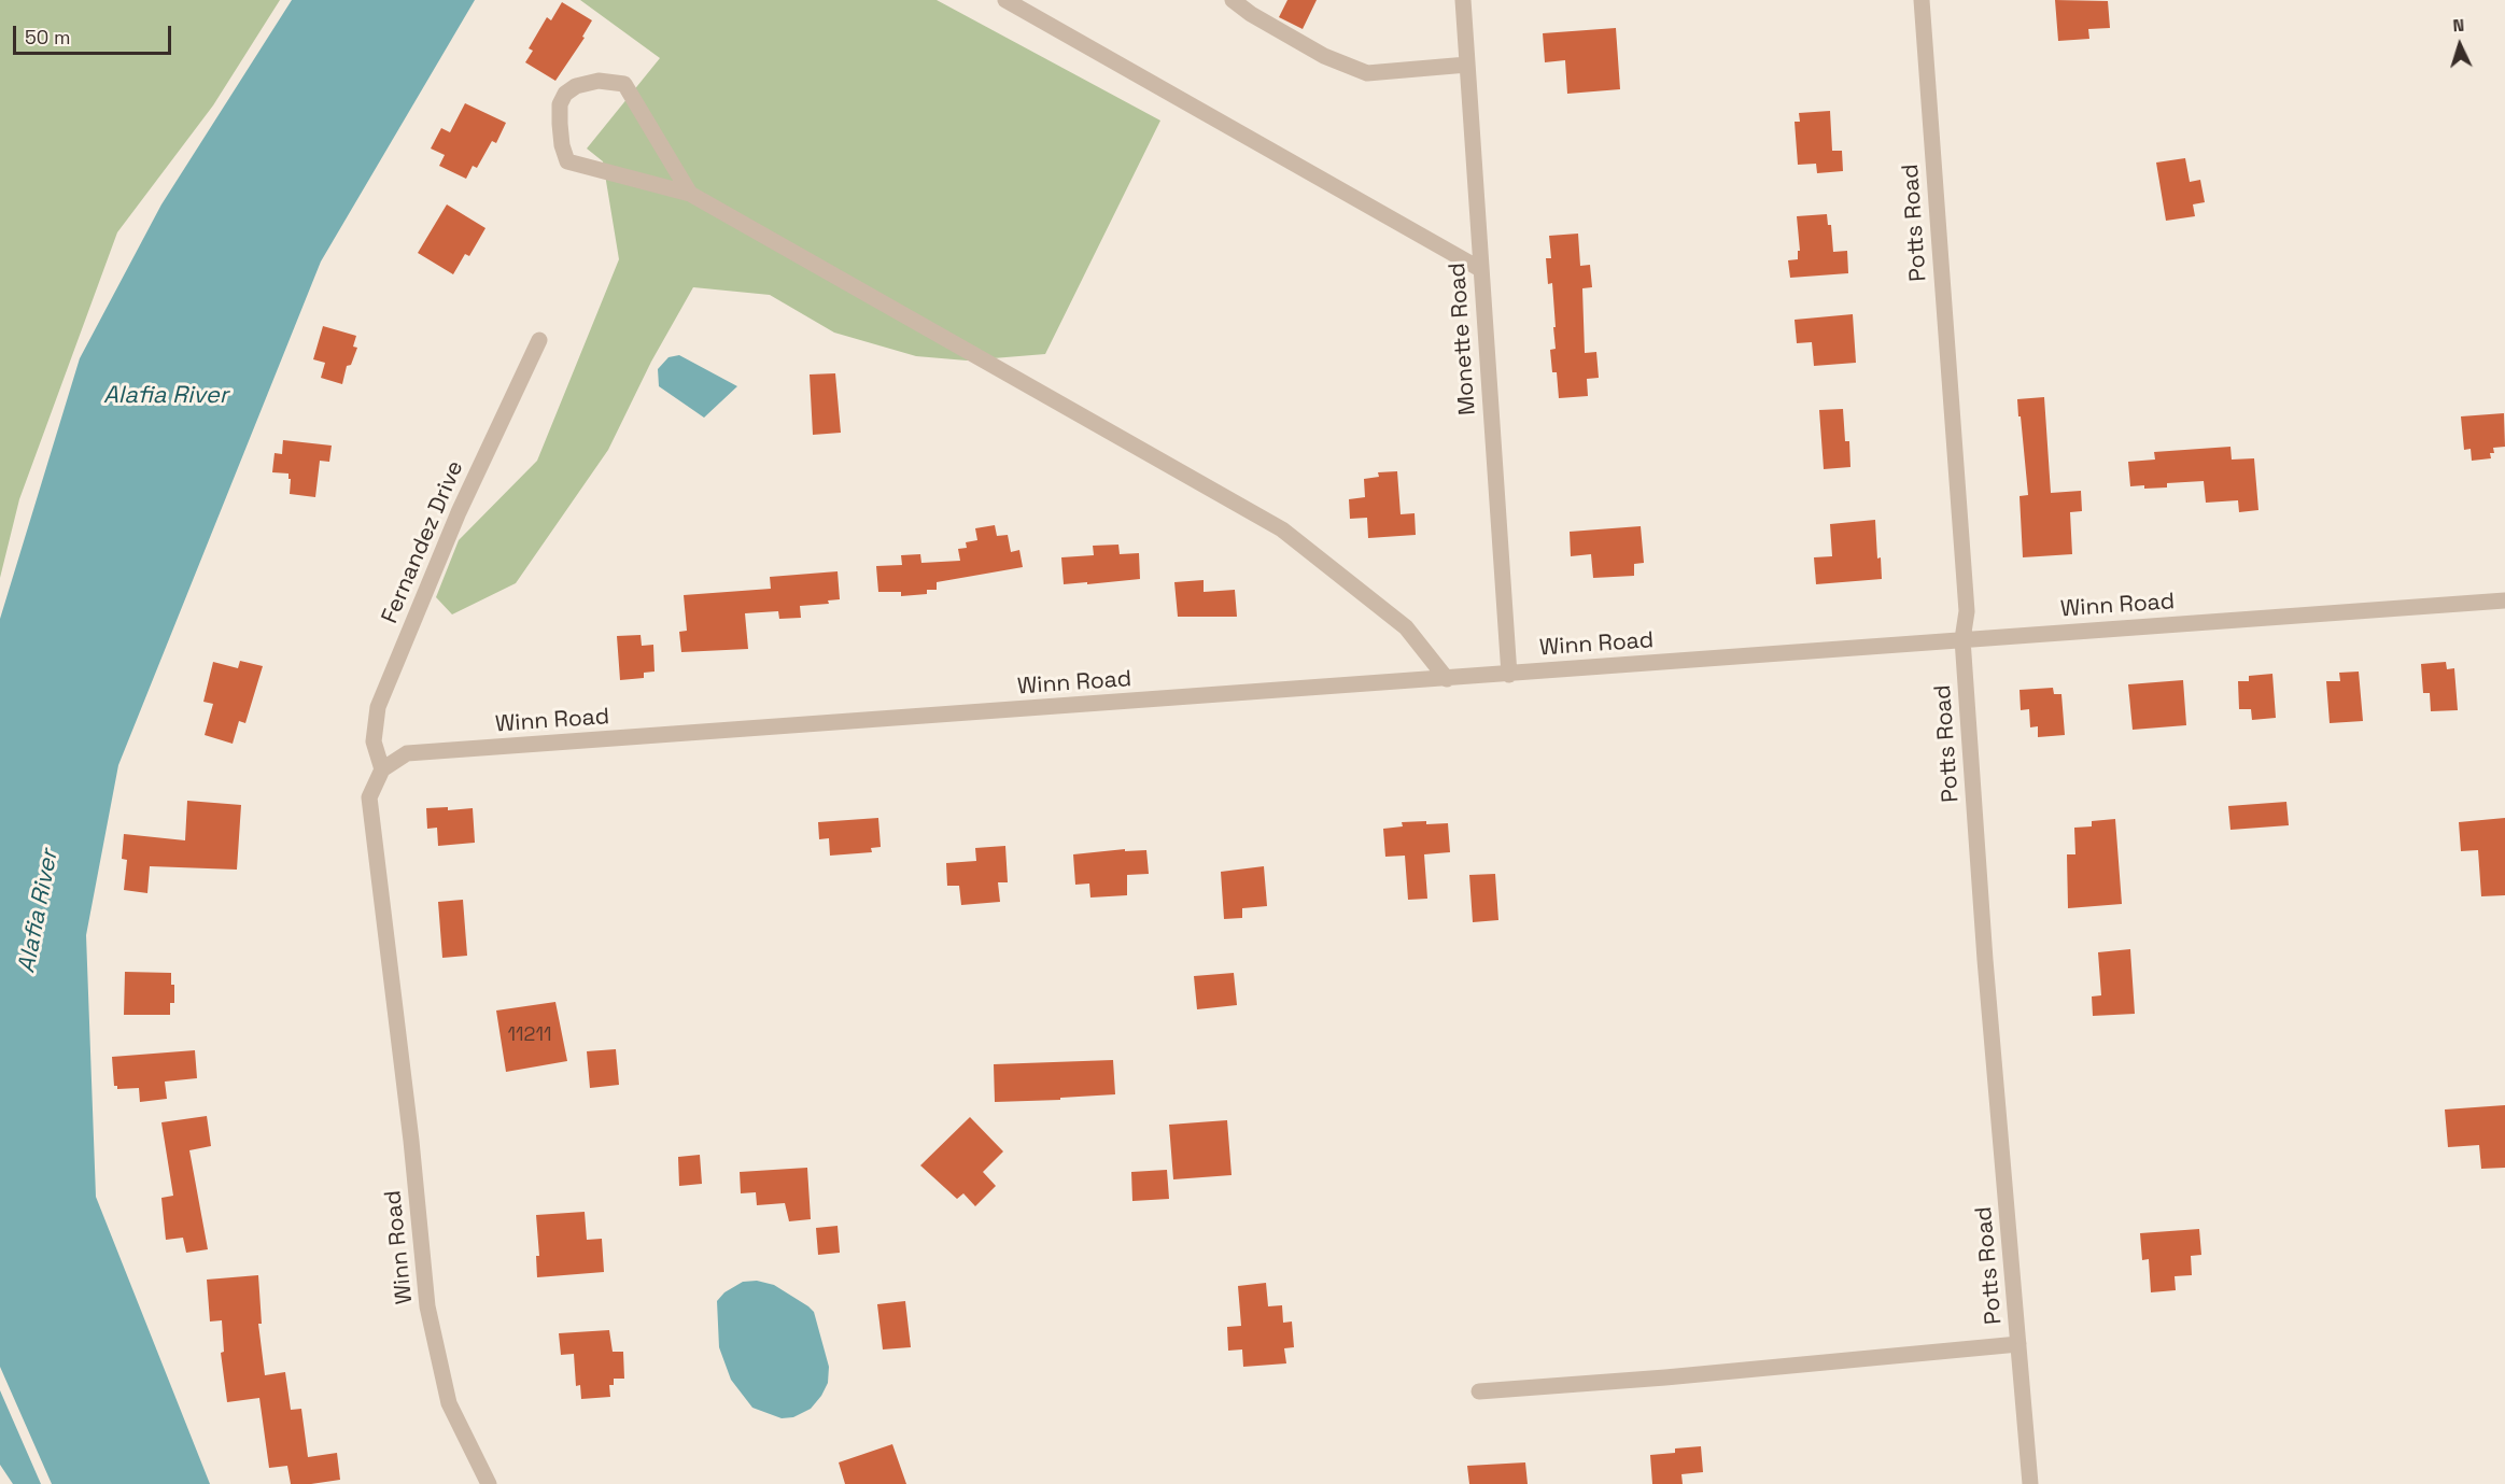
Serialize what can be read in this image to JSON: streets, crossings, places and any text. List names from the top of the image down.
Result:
{
  "streets": {
    "street": [
      "Potts Road",
      "Monette Road",
      "Fernandez Drive",
      "Winn Road"
    ]
  },
  "crossings": [
    ["Potts Road", "Winn Road"],
    ["Monette Road", "Winn Road"],
    ["Fernandez Drive", "Winn Road"]
  ],
  "water": ["Alafia River"],
  "house_numbers": ["11211"],
  "scale_bar": "50 m",
  "north": "top"
}
